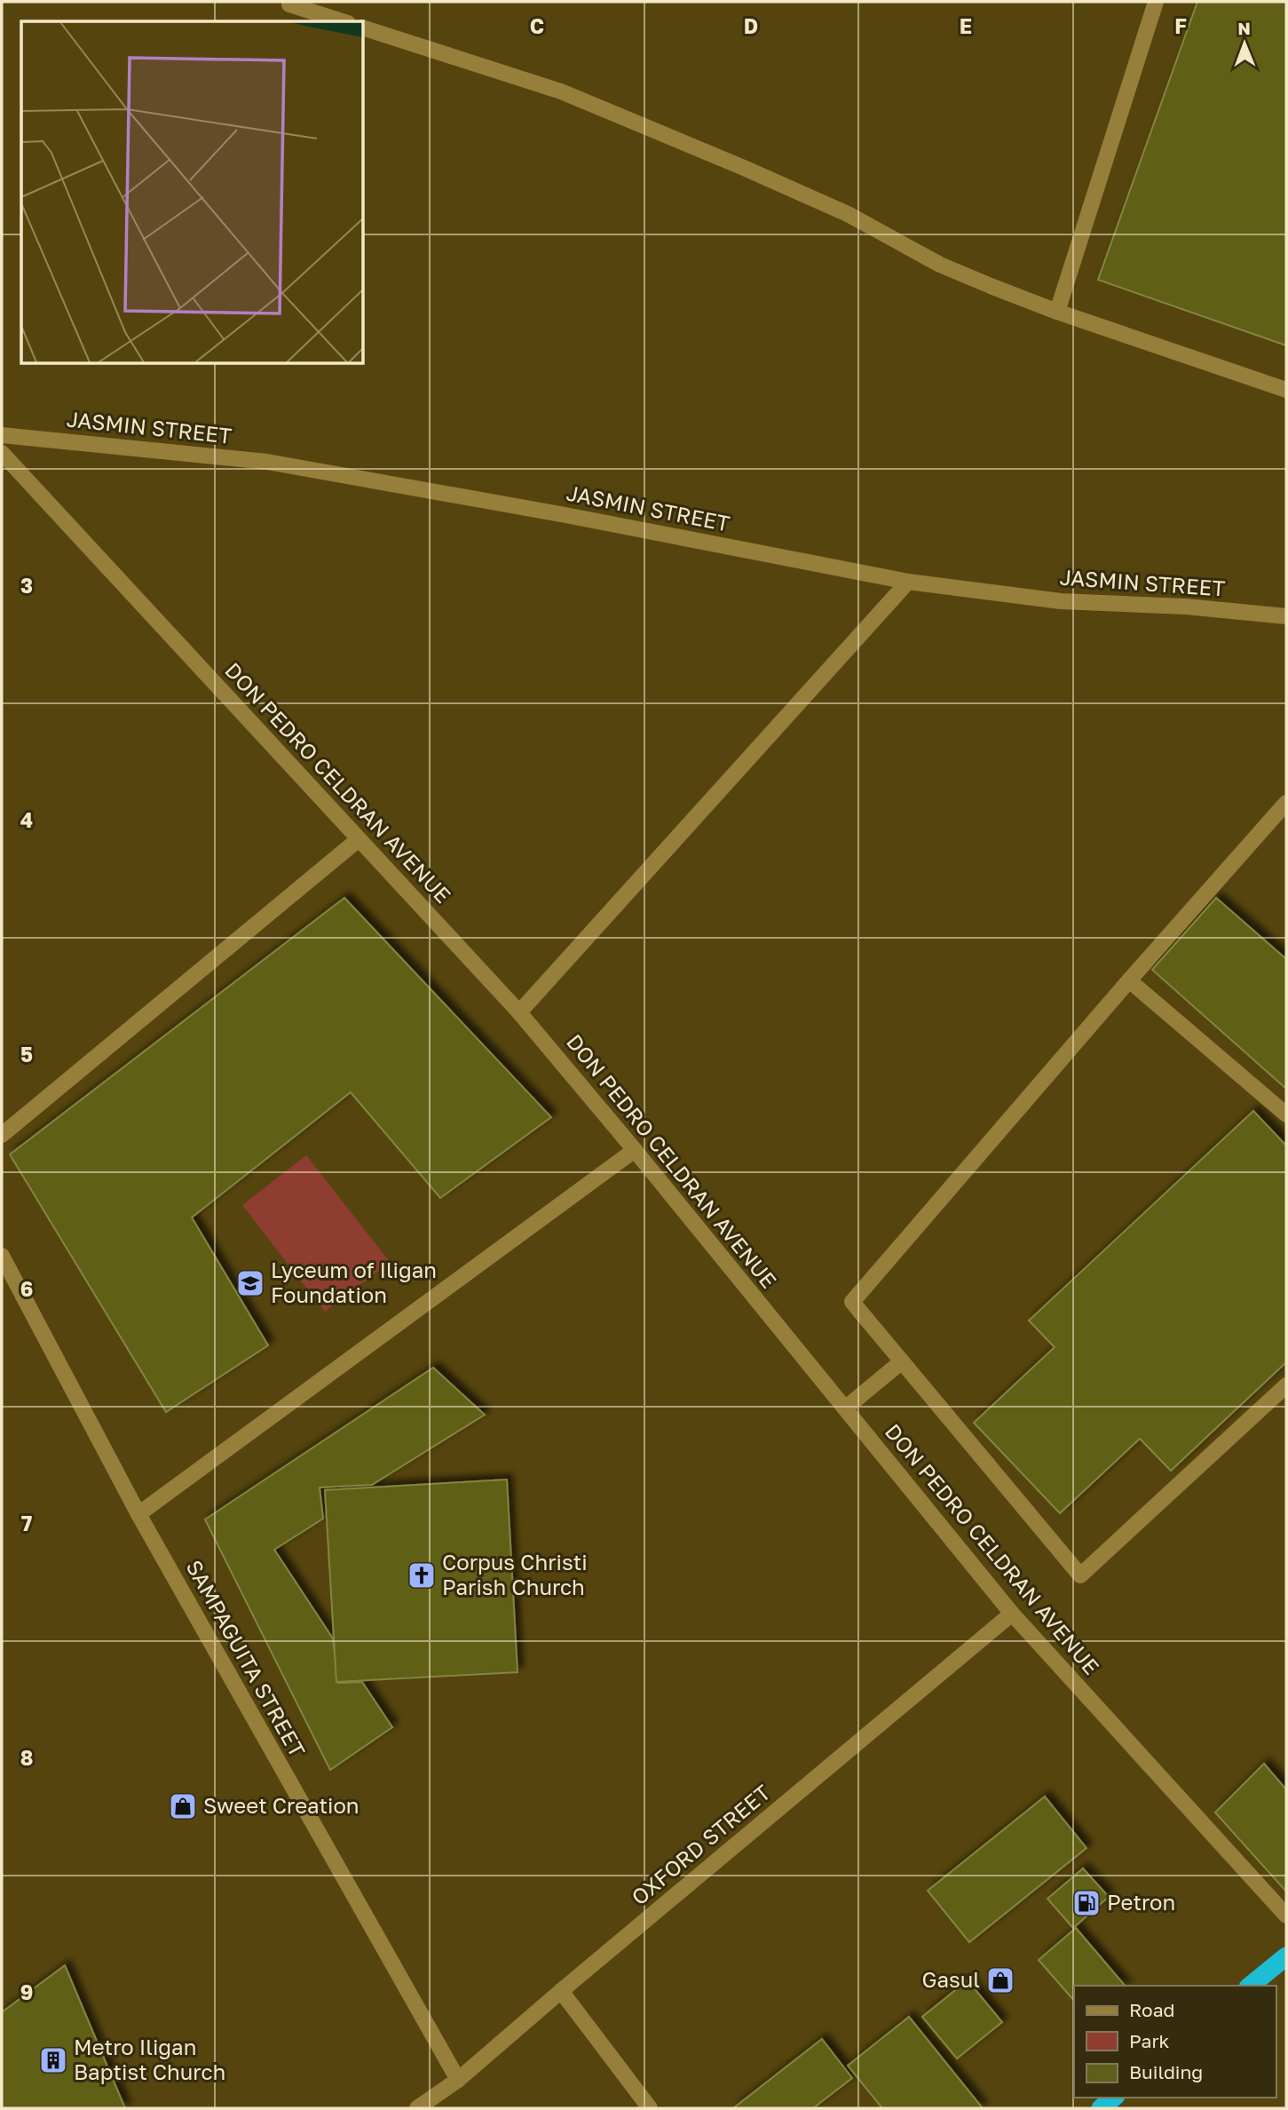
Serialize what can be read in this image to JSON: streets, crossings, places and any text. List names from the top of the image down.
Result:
{
  "streets": {
    "street": [
      "JASMIN STREET",
      "DON PEDRO CELDRAN AVENUE",
      "SAMPAGUITA STREET",
      "OXFORD STREET"
    ]
  },
  "crossings": [
    ["DON PEDRO CELDRAN AVENUE", "OXFORD STREET"],
    ["SAMPAGUITA STREET", "OXFORD STREET"]
  ],
  "places": {
    "school or university": ["Lyceum of Iligan Foundation"],
    "church": ["Corpus Christi Parish Church"],
    "shop": ["Sweet Creation", "Gasul"],
    "fuel station": ["Petron"],
    "building": ["Metro Iligan Baptist Church"]
  },
  "legend": ["Road", "Park", "Building"],
  "north": "top",
  "grid": {
    "columns": [
      "C",
      "D",
      "E",
      "F"
    ],
    "rows": [
      "3",
      "4",
      "5",
      "6",
      "7",
      "8",
      "9"
    ]
  }
}
